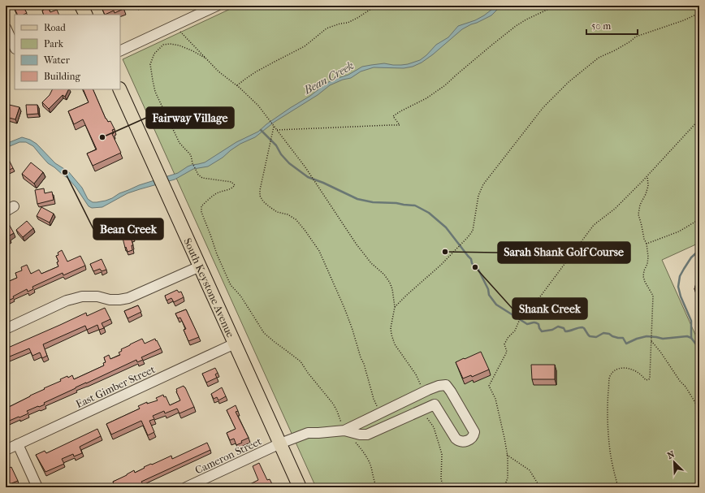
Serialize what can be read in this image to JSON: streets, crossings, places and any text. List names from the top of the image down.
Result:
{
  "streets": {
    "main road": ["South Keystone Avenue"],
    "street": ["East Gimber Street", "Cameron Street"]
  },
  "crossings": [
    ["South Keystone Avenue", "East Gimber Street"],
    ["South Keystone Avenue", "Cameron Street"]
  ],
  "water": ["Bean Creek"],
  "places": [
    "Fairway Village",
    "Bean Creek",
    "Sarah Shank Golf Course",
    "Shank Creek"
  ],
  "legend": [
    "Road",
    "Park",
    "Water",
    "Building"
  ],
  "scale_bar": "50 m",
  "north": "top left"
}
